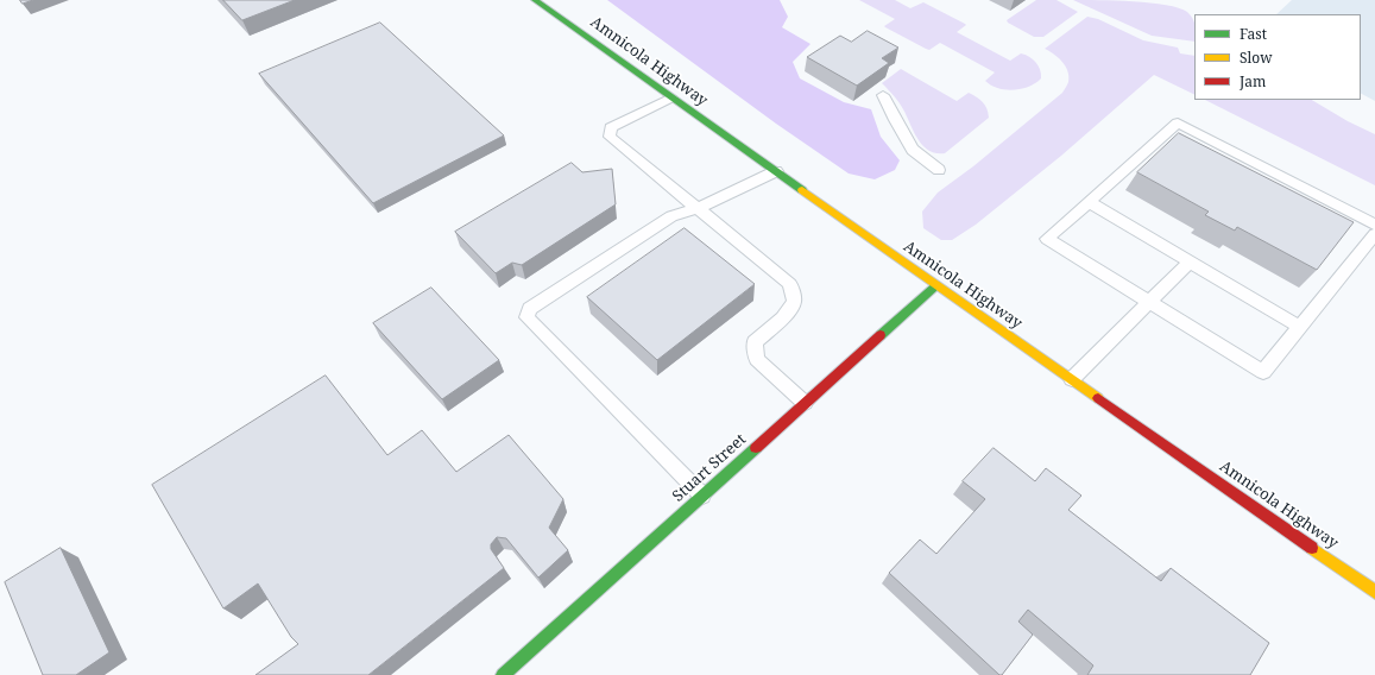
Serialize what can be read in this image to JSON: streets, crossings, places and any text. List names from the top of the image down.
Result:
{
  "streets": {
    "main road": ["Amnicola Highway", "Stuart Street"]
  },
  "crossings": [
    ["Amnicola Highway", "Stuart Street"]
  ],
  "legend": ["Fast", "Slow", "Jam"]
}
